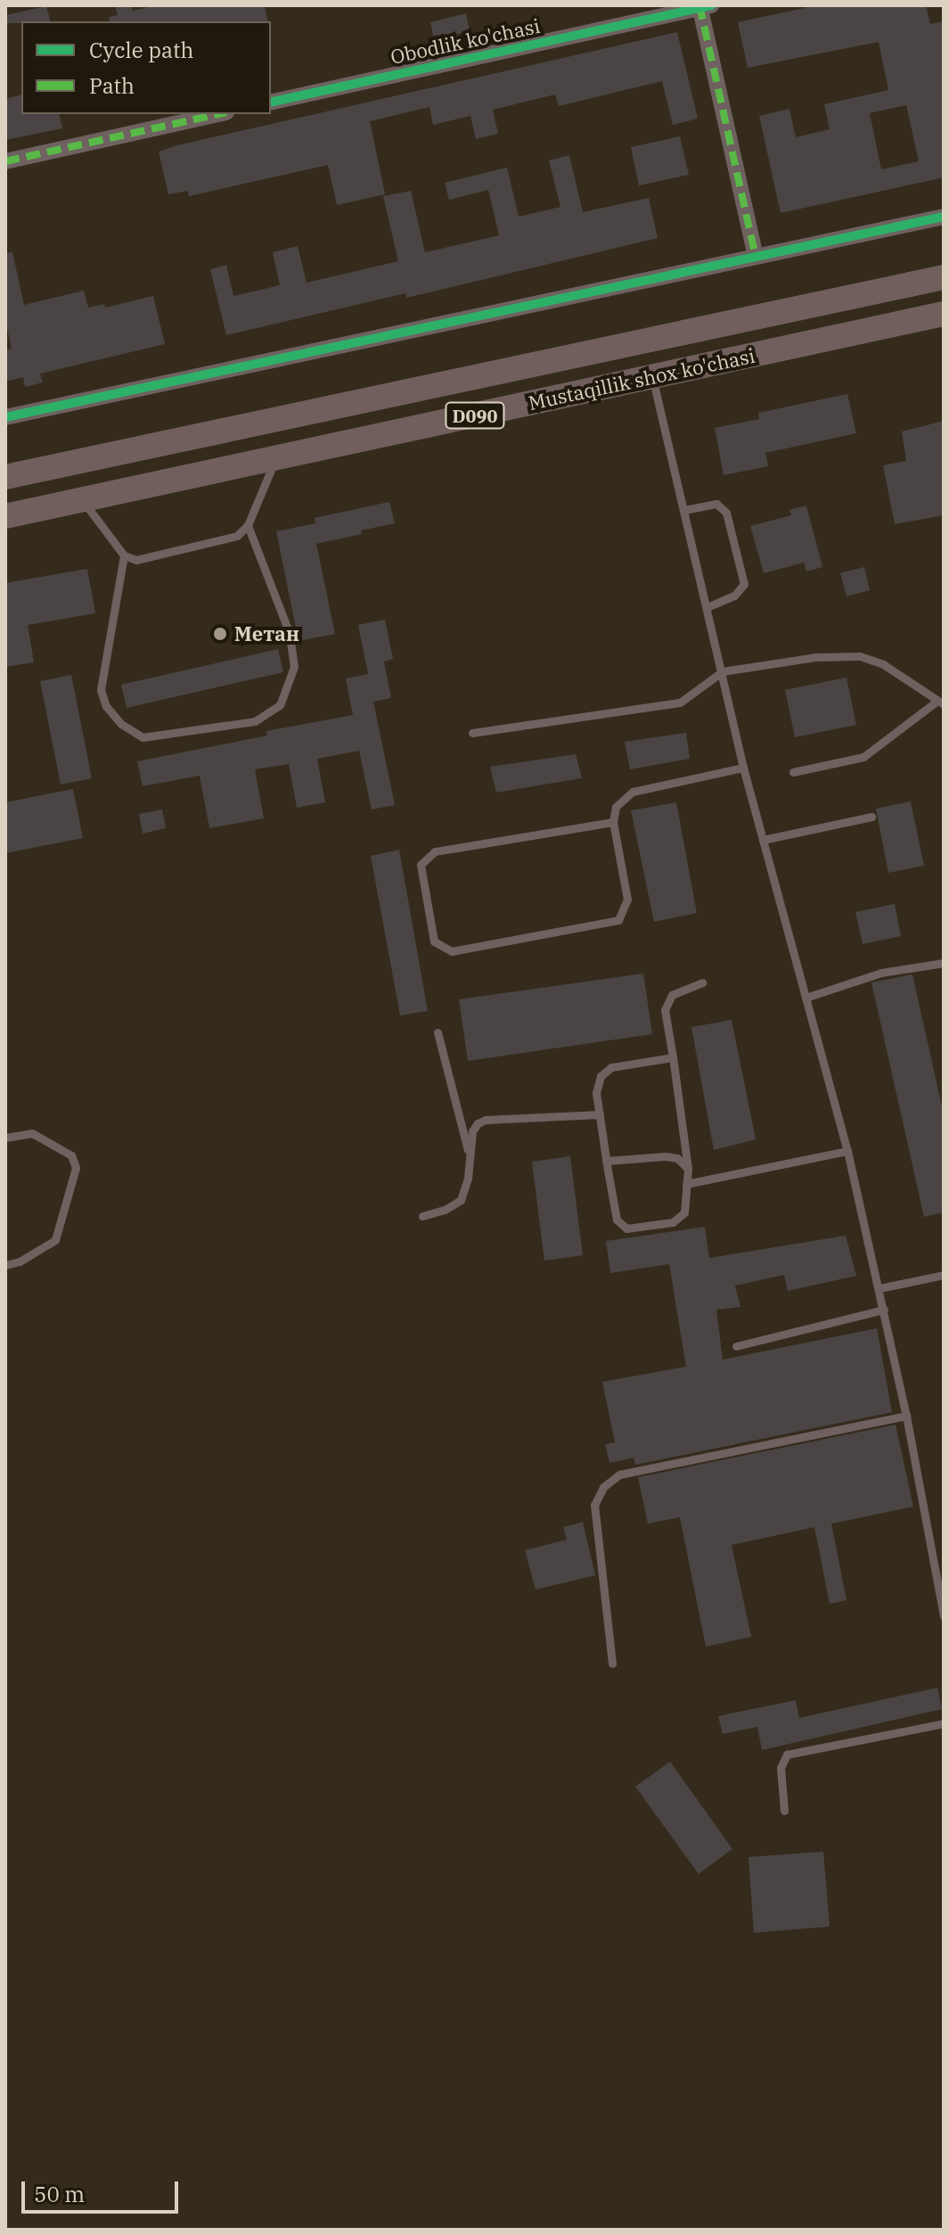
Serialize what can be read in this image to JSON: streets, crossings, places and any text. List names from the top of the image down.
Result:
{
  "streets": {
    "main road": ["Mustaqillik shox ko'chasi", "D090"],
    "street": ["Obodlik ko'chasi"]
  },
  "places": ["Метан"],
  "legend": ["Cycle path", "Path"],
  "scale_bar": "50 m"
}
